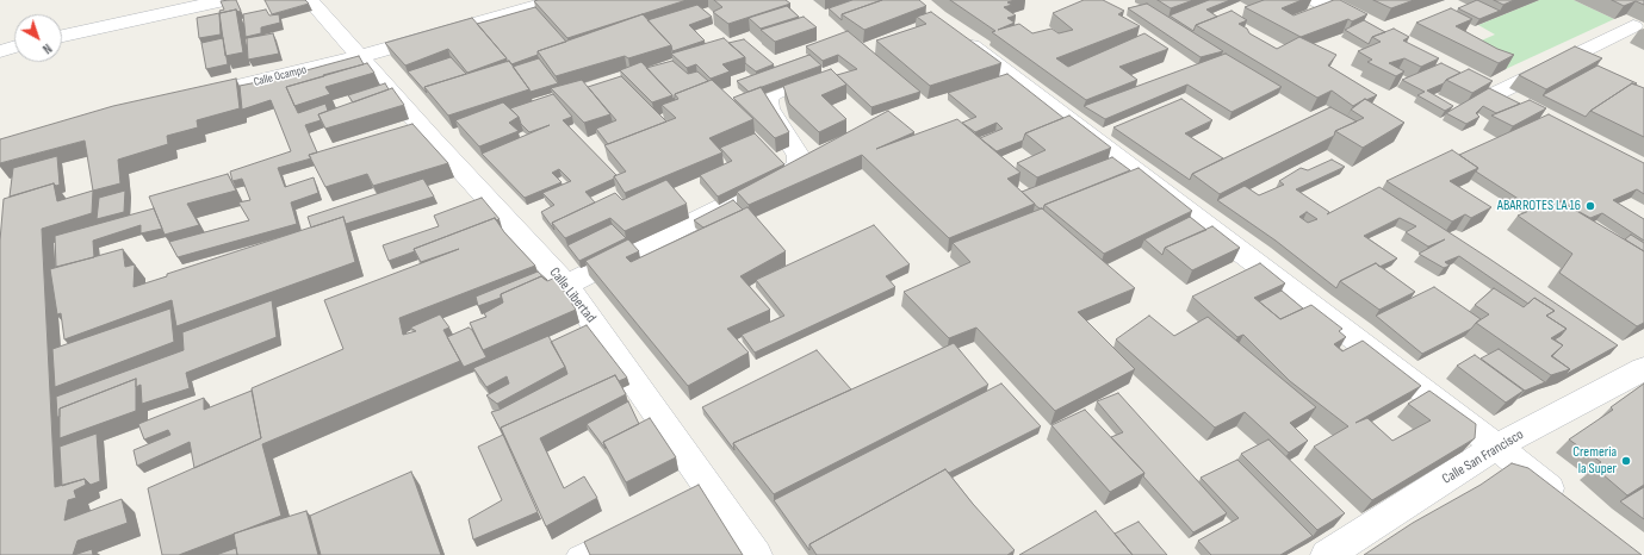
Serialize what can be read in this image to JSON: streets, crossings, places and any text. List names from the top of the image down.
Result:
{
  "streets": {
    "street": ["Calle Ocampo", "Calle Libertad", "Calle San Francisco"]
  },
  "crossings": [
    ["Calle Ocampo", "Calle Libertad"]
  ],
  "places": ["ABARROTES LA 16", "Cremeria la Super"],
  "north": "bottom right"
}
